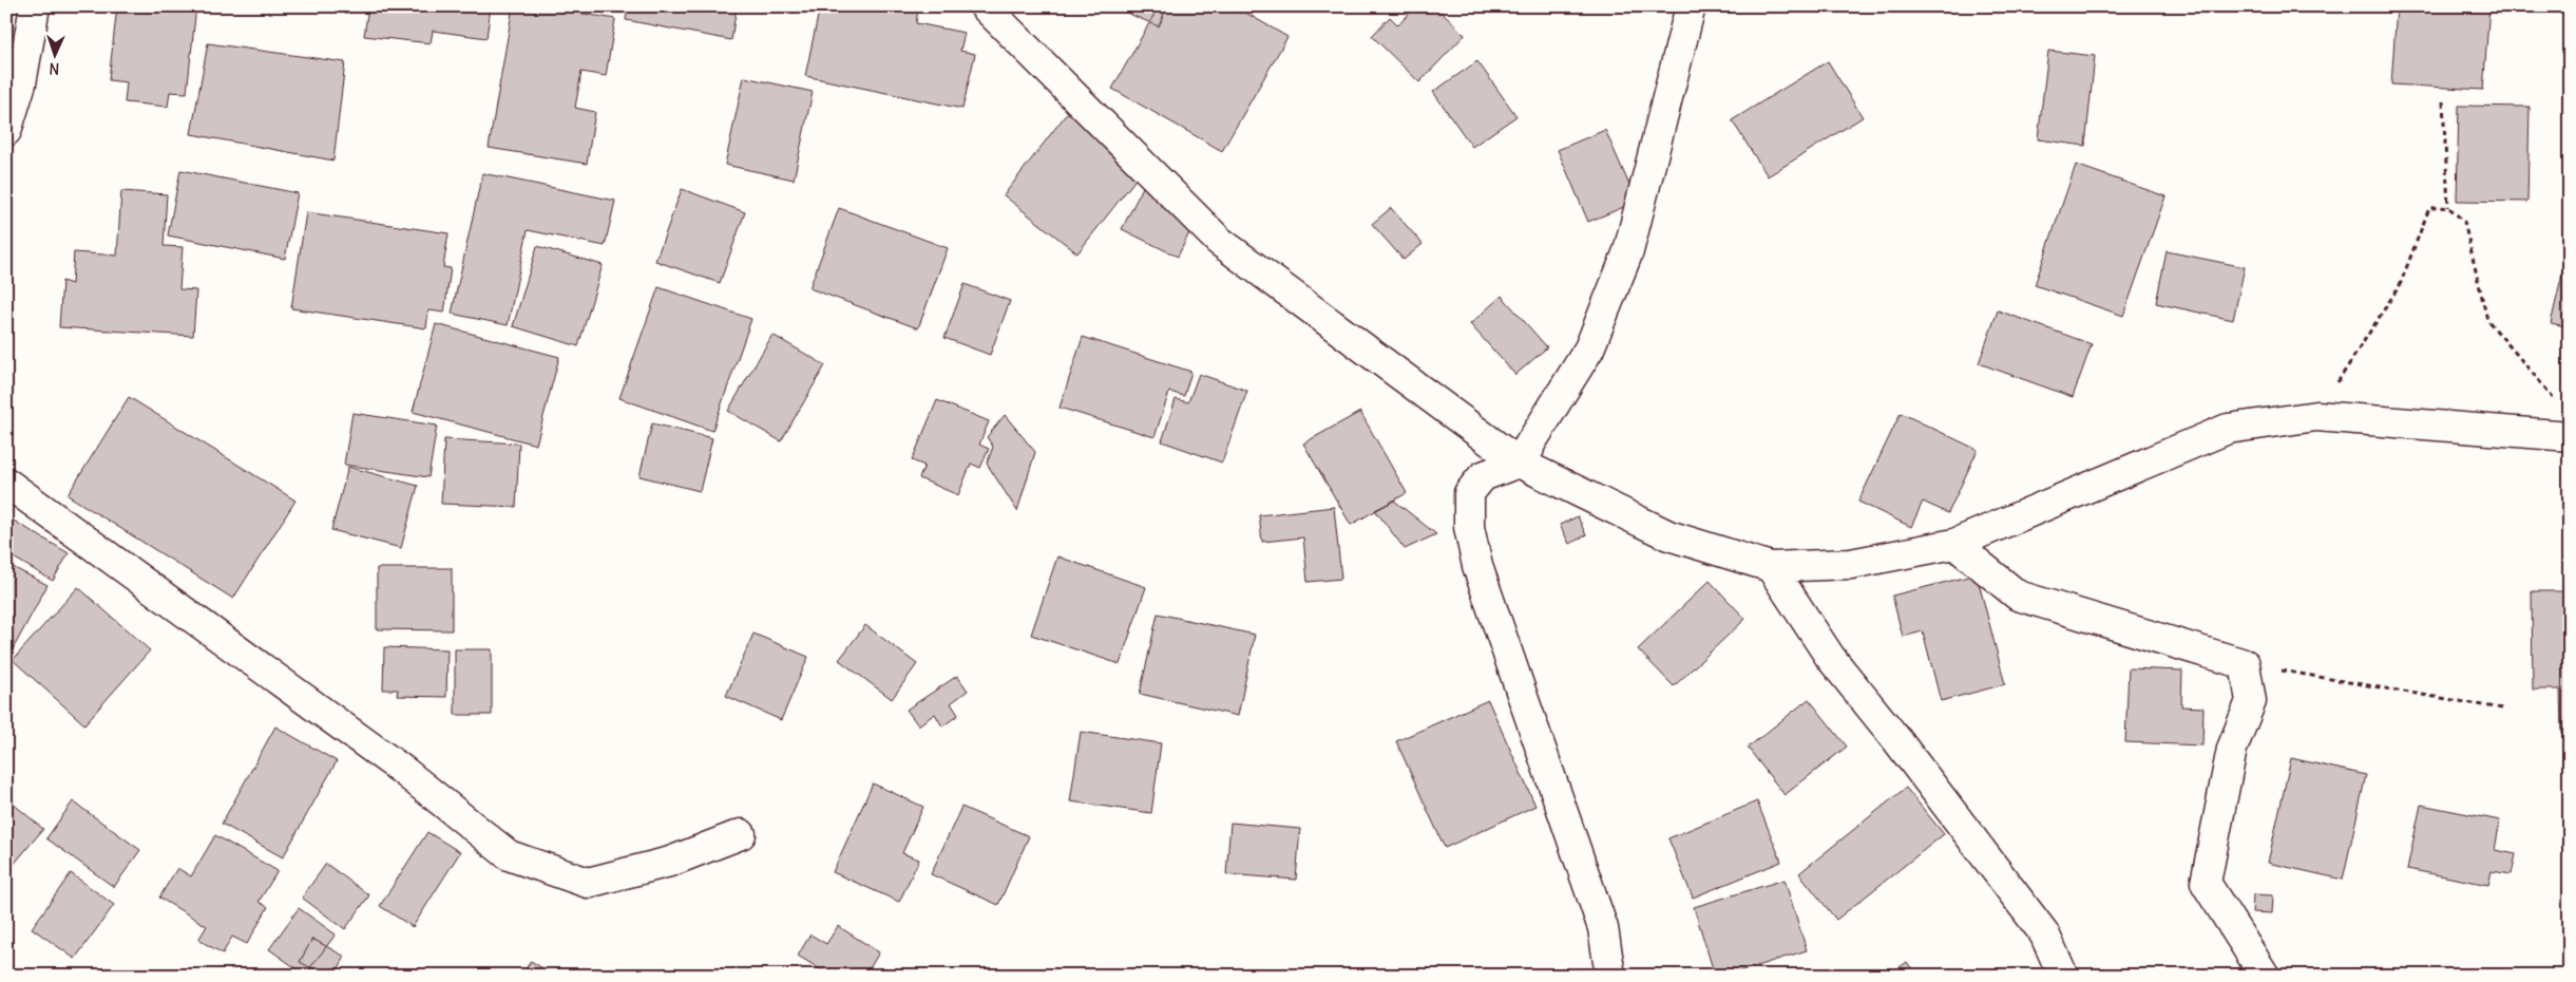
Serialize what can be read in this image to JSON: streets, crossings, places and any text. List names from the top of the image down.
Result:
{
  "north": "bottom"
}
